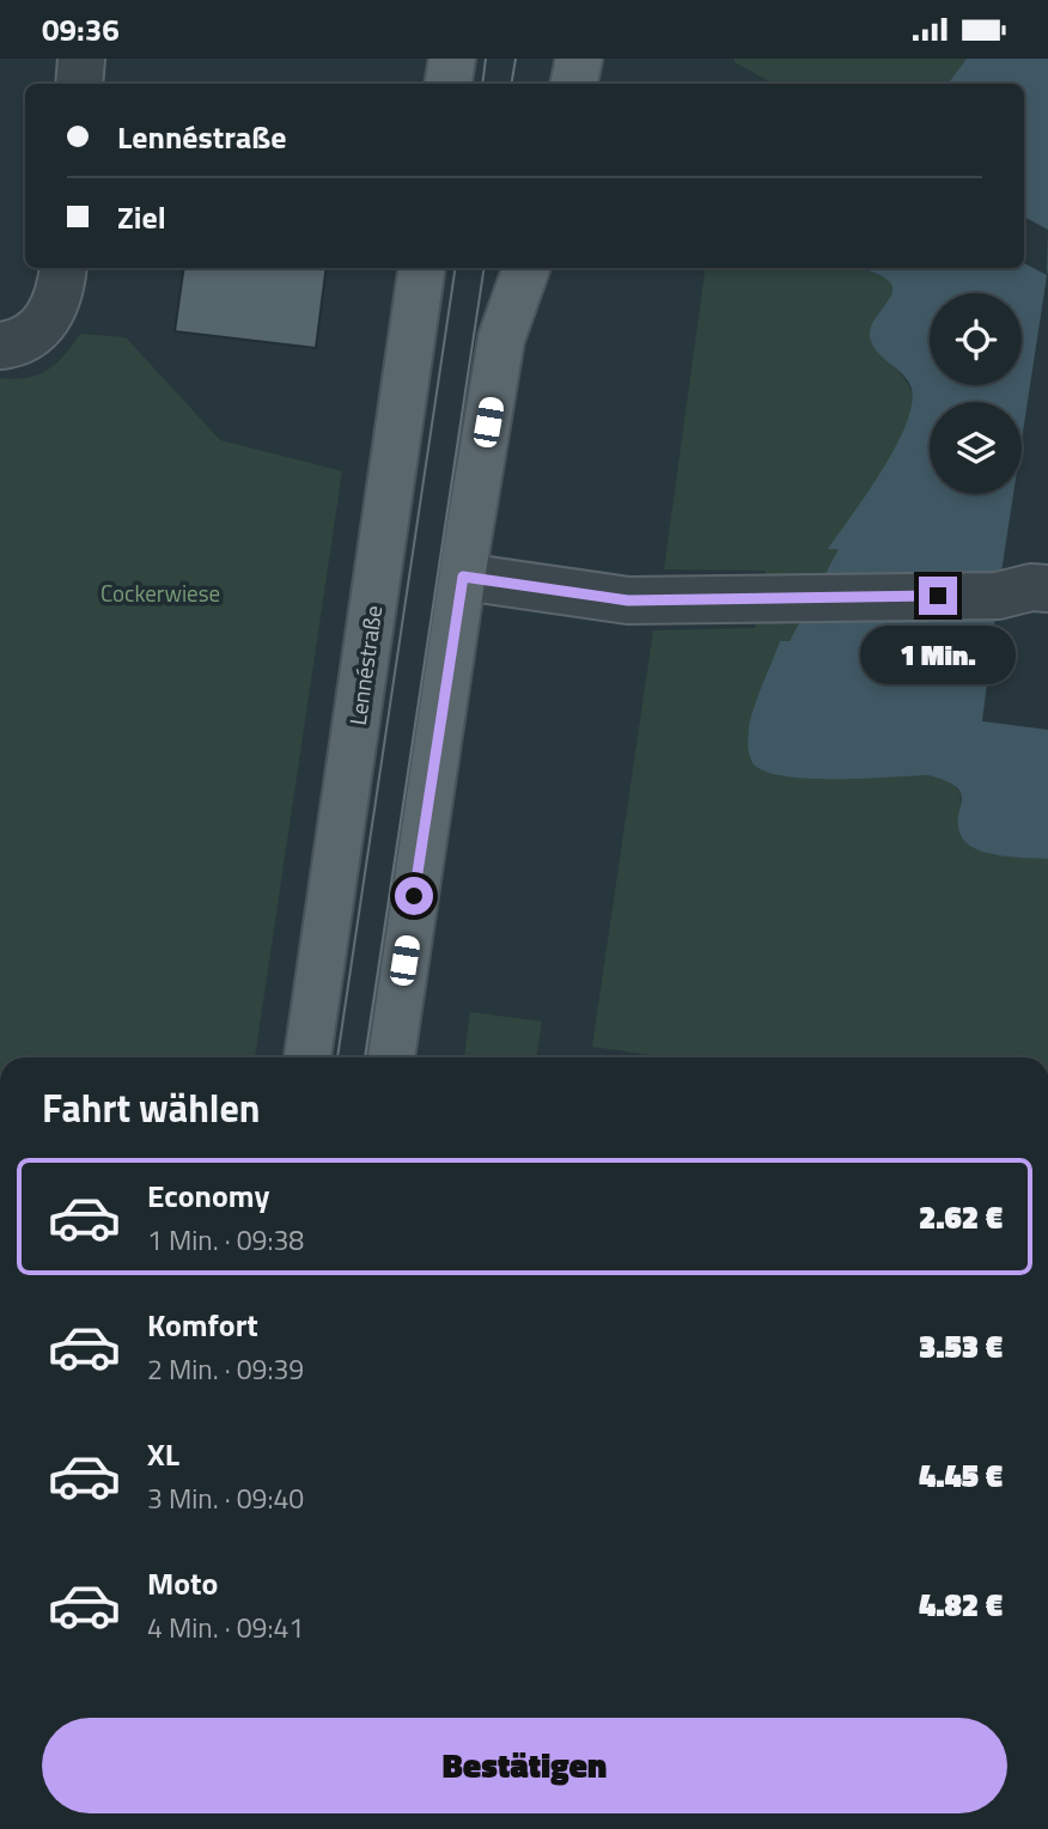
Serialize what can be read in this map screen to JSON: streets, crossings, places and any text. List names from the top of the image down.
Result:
{
  "streets": {
    "main road": ["Lennéstraße"]
  },
  "parks": ["Cockerwiese"],
  "page": {
    "status": "09:36",
    "banner": ["Lennéstraße", "Ziel"],
    "bubble": "1 Min.",
    "heading": "Fahrt wählen",
    "list": [
      {
        "name": "Economy",
        "note": "1 Min. · 09:38",
        "value": "2.62 €"
      },
      {
        "name": "Komfort",
        "note": "2 Min. · 09:39",
        "value": "3.53 €"
      },
      {
        "name": "XL",
        "note": "3 Min. · 09:40",
        "value": "4.45 €"
      },
      {
        "name": "Moto",
        "note": "4 Min. · 09:41",
        "value": "4.82 €"
      }
    ],
    "buttons": "Bestätigen"
  }
}
